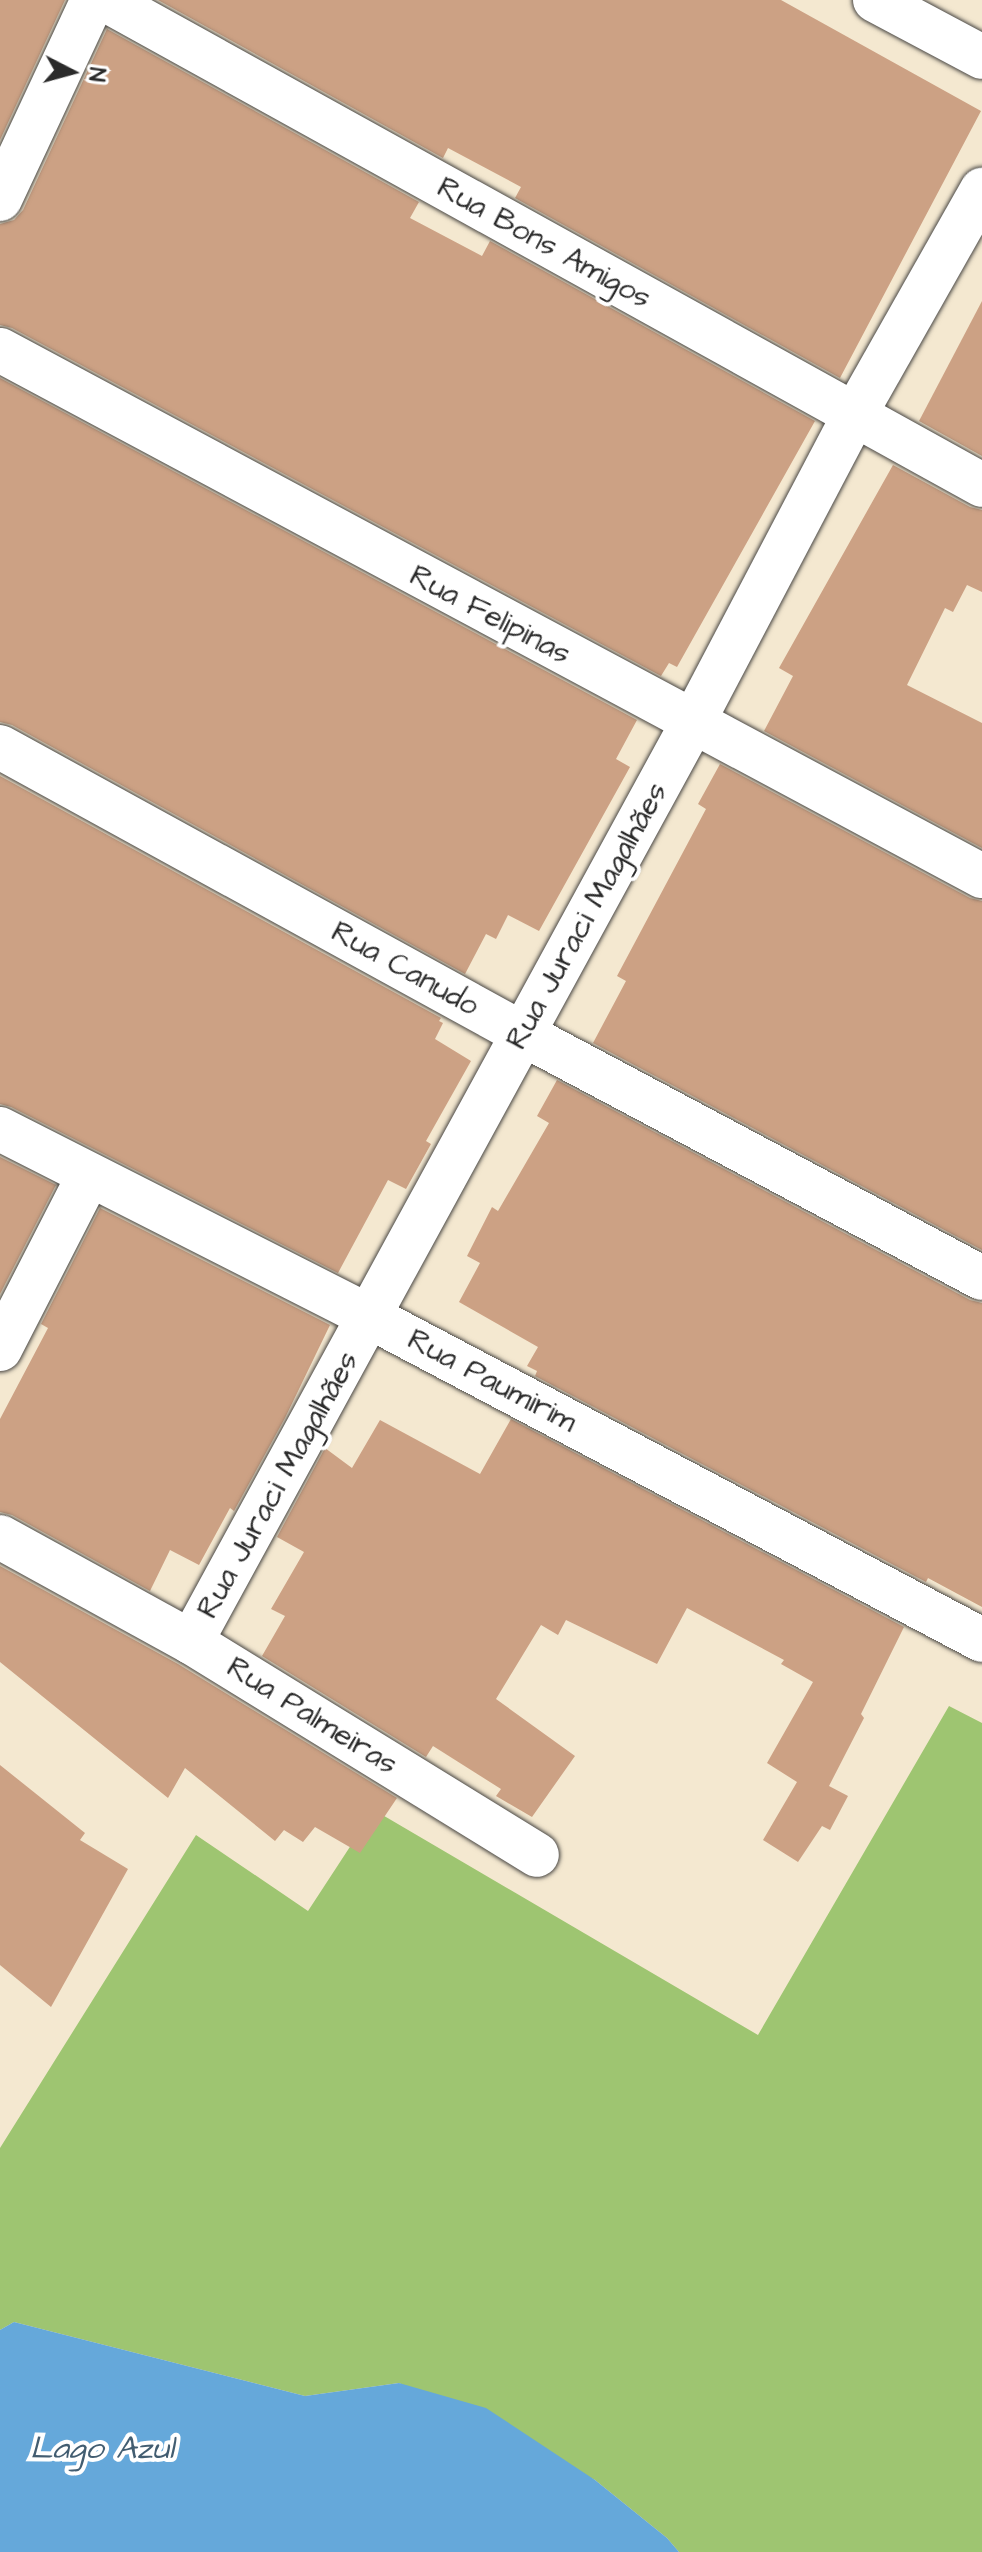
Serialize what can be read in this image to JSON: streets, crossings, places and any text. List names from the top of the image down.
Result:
{
  "streets": {
    "street": [
      "Rua Bons Amigos",
      "Rua Felipinas",
      "Rua Juraci Magalhães",
      "Rua Canudo",
      "Rua Paumirim",
      "Rua Palmeiras"
    ]
  },
  "crossings": [
    ["Rua Bons Amigos", "Rua Juraci Magalhães"],
    ["Rua Felipinas", "Rua Juraci Magalhães"],
    ["Rua Juraci Magalhães", "Rua Canudo"],
    ["Rua Juraci Magalhães", "Rua Paumirim"],
    ["Rua Juraci Magalhães", "Rua Palmeiras"]
  ],
  "water": ["Lago Azul"],
  "north": "right"
}
